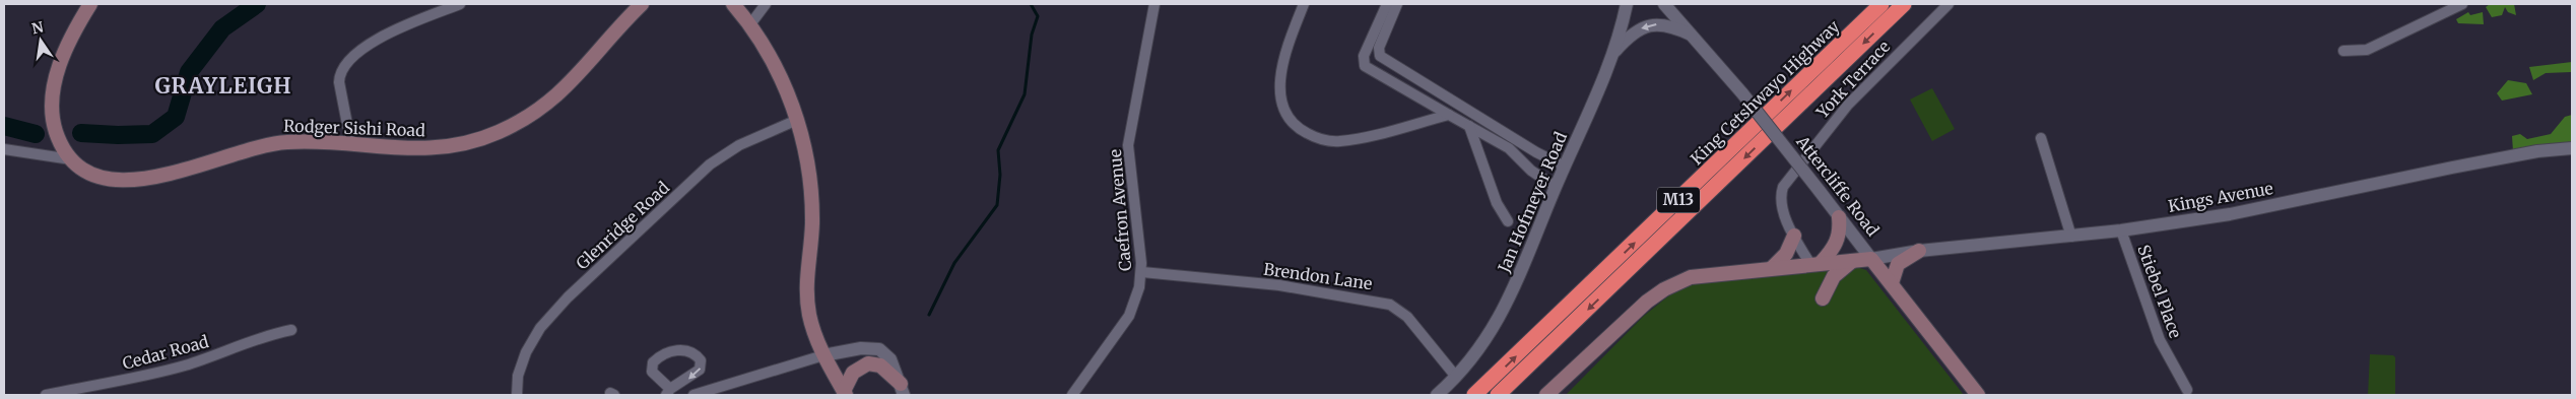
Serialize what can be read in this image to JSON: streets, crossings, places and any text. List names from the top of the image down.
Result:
{
  "streets": {
    "highway": ["King Cetshwayo Highway", "M13"],
    "main road": ["Rodger Sishi Road", "Attercliffe Road"],
    "street": [
      "York Terrace",
      "Kings Avenue",
      "Jan Hofmeyer Road",
      "Caefron Avenue",
      "Glenridge Road",
      "Brendon Lane",
      "Stiebel Place",
      "Cedar Road"
    ]
  },
  "crossings": [
    ["Attercliffe Road", "Kings Avenue"],
    ["Kings Avenue", "Stiebel Place"],
    ["Jan Hofmeyer Road", "Brendon Lane"],
    ["Caefron Avenue", "Brendon Lane"]
  ],
  "districts": ["GRAYLEIGH"],
  "north": "top"
}
